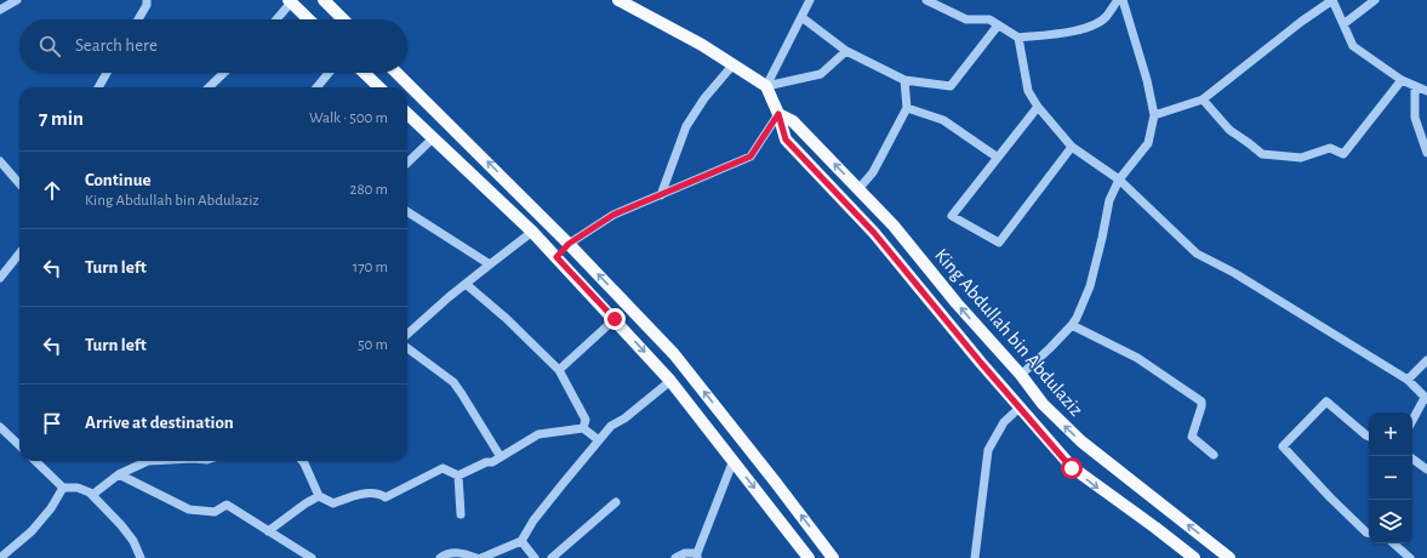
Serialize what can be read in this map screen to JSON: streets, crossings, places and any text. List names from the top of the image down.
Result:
{
  "streets": {
    "main road": ["King Abdullah bin Abdulaziz"]
  },
  "page": {
    "search": "Search here",
    "heading": ["7 min", "Walk · 500 m"],
    "list": [
      ["Continue", "King Abdullah bin Abdulaziz", "280 m"],
      ["Turn left", "170 m"],
      ["Turn left", "50 m"],
      "Arrive at destination"
    ],
    "map_buttons": ["+", "−"]
  }
}
